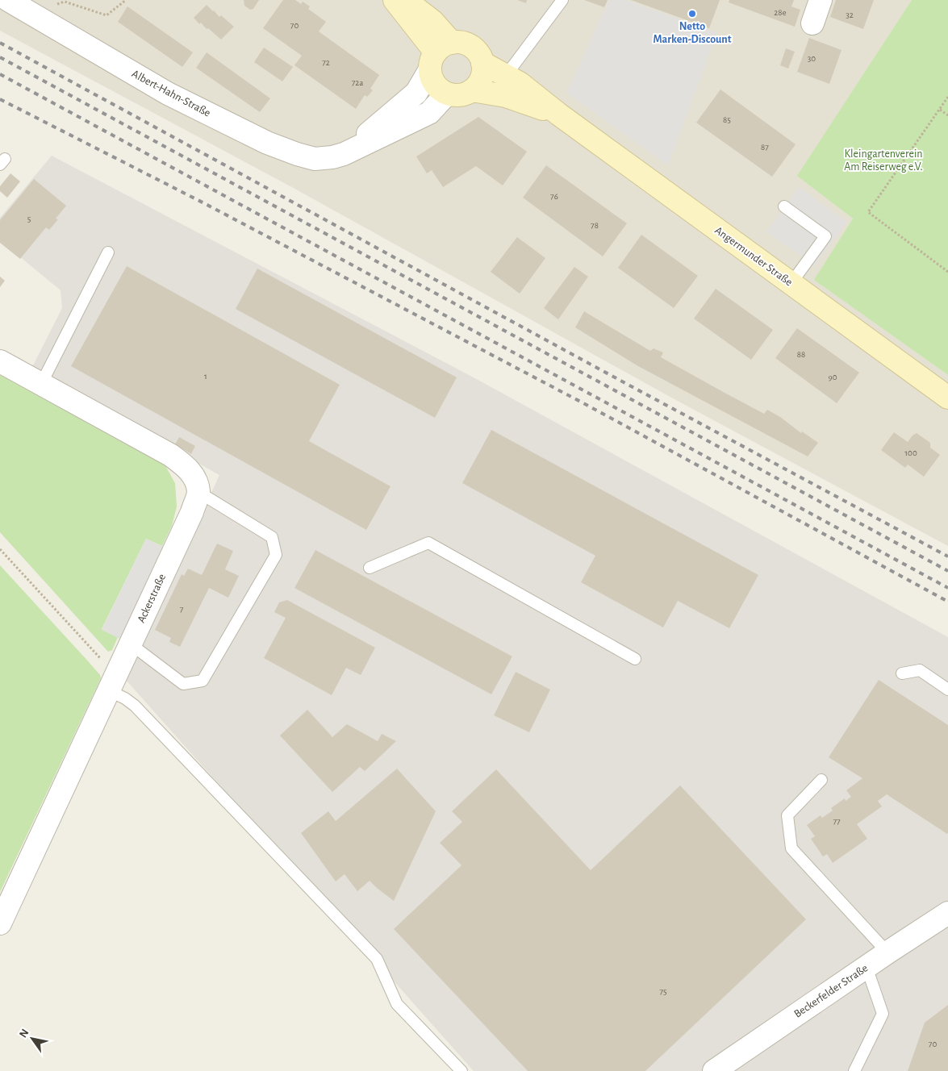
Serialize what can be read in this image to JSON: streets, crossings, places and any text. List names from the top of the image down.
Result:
{
  "streets": {
    "main road": ["Angermunder Straße"],
    "street": ["Albert-Hahn-Straße", "Ackerstraße", "Beckerfelder Straße"]
  },
  "crossings": [
    ["Albert-Hahn-Straße", "Angermunder Straße"]
  ],
  "parks": ["Kleingartenverein Am Reiserweg e.V."],
  "places": ["Netto Marken-Discount"],
  "house_numbers": [
    "28e",
    "32",
    "70",
    "30",
    "72",
    "72a",
    "85",
    "87",
    "76",
    "5",
    "78",
    "88",
    "1",
    "90",
    "100",
    "7",
    "77",
    "75",
    "70"
  ],
  "north": "top left"
}
